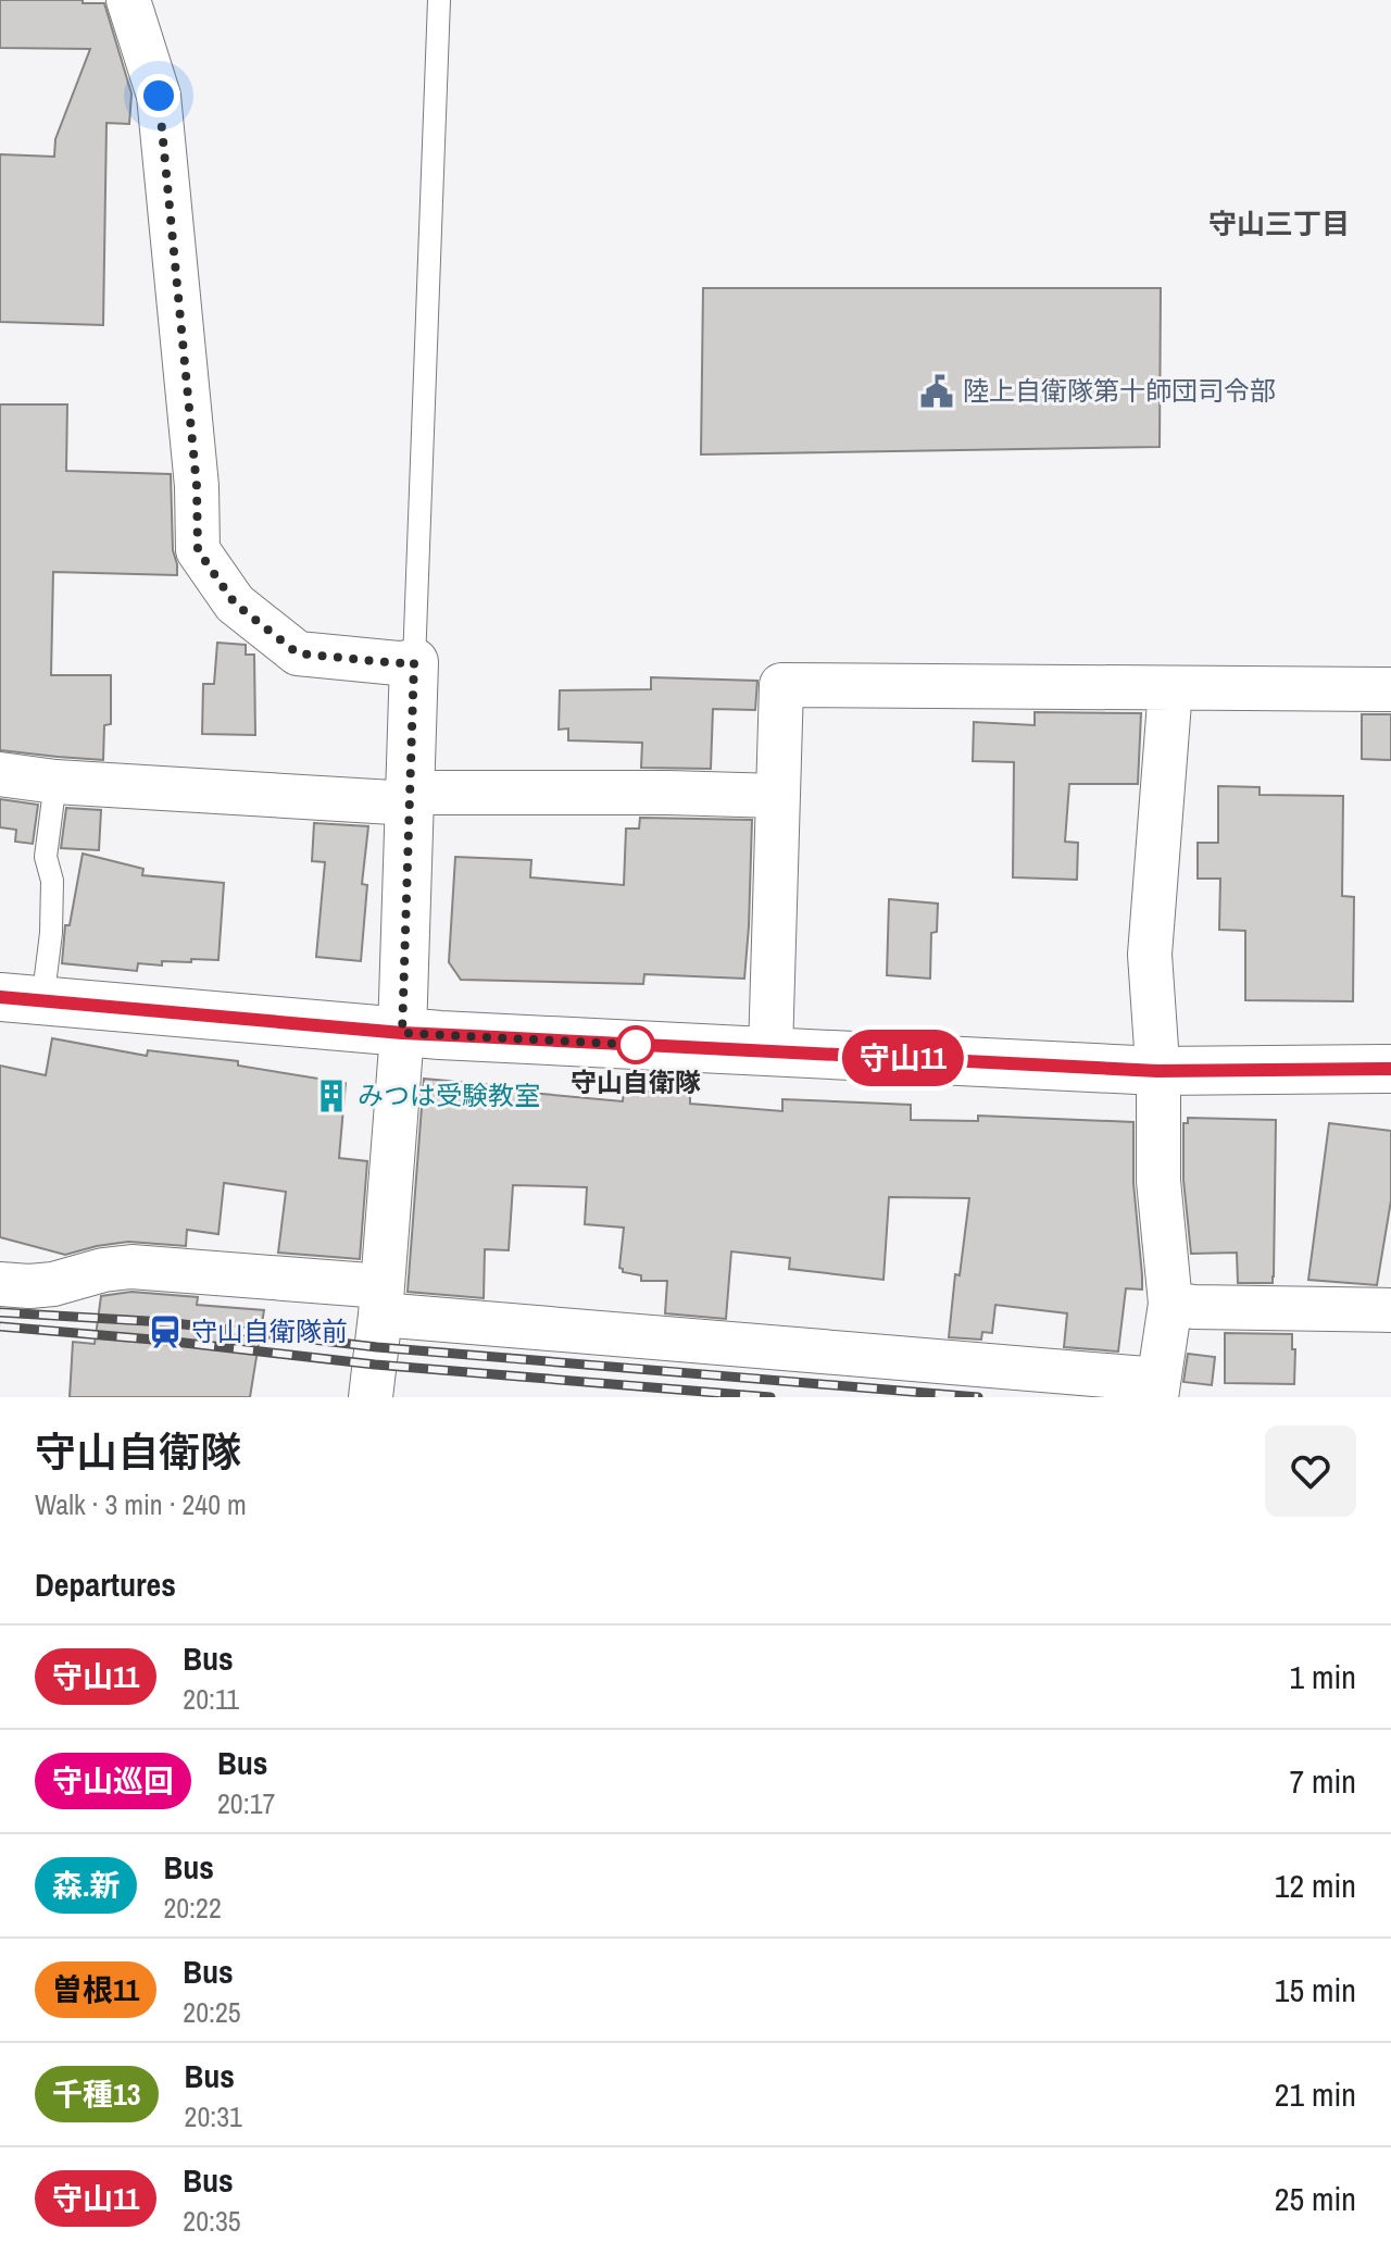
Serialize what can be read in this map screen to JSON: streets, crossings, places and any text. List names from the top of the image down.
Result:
{
  "districts": ["守山三丁目"],
  "places": {
    "public building": ["陸上自衛隊第十師団司令部"],
    "other": ["守山自衛隊"],
    "building": ["みつは受験教室"],
    "station": ["守山自衛隊前"]
  },
  "lines": ["bus line 守山11"],
  "page": {
    "on_map": "守山11",
    "heading": [
      ["守山自衛隊", "Walk · 3 min · 240 m"],
      "Departures"
    ],
    "list": [
      {
        "mark": "守山11",
        "name": "Bus",
        "note": "20:11",
        "value": "1 min"
      },
      {
        "mark": "守山巡回",
        "name": "Bus",
        "note": "20:17",
        "value": "7 min"
      },
      {
        "mark": "森.新",
        "name": "Bus",
        "note": "20:22",
        "value": "12 min"
      },
      {
        "mark": "曽根11",
        "name": "Bus",
        "note": "20:25",
        "value": "15 min"
      },
      {
        "mark": "千種13",
        "name": "Bus",
        "note": "20:31",
        "value": "21 min"
      },
      {
        "mark": "守山11",
        "name": "Bus",
        "note": "20:35",
        "value": "25 min"
      }
    ]
  }
}
